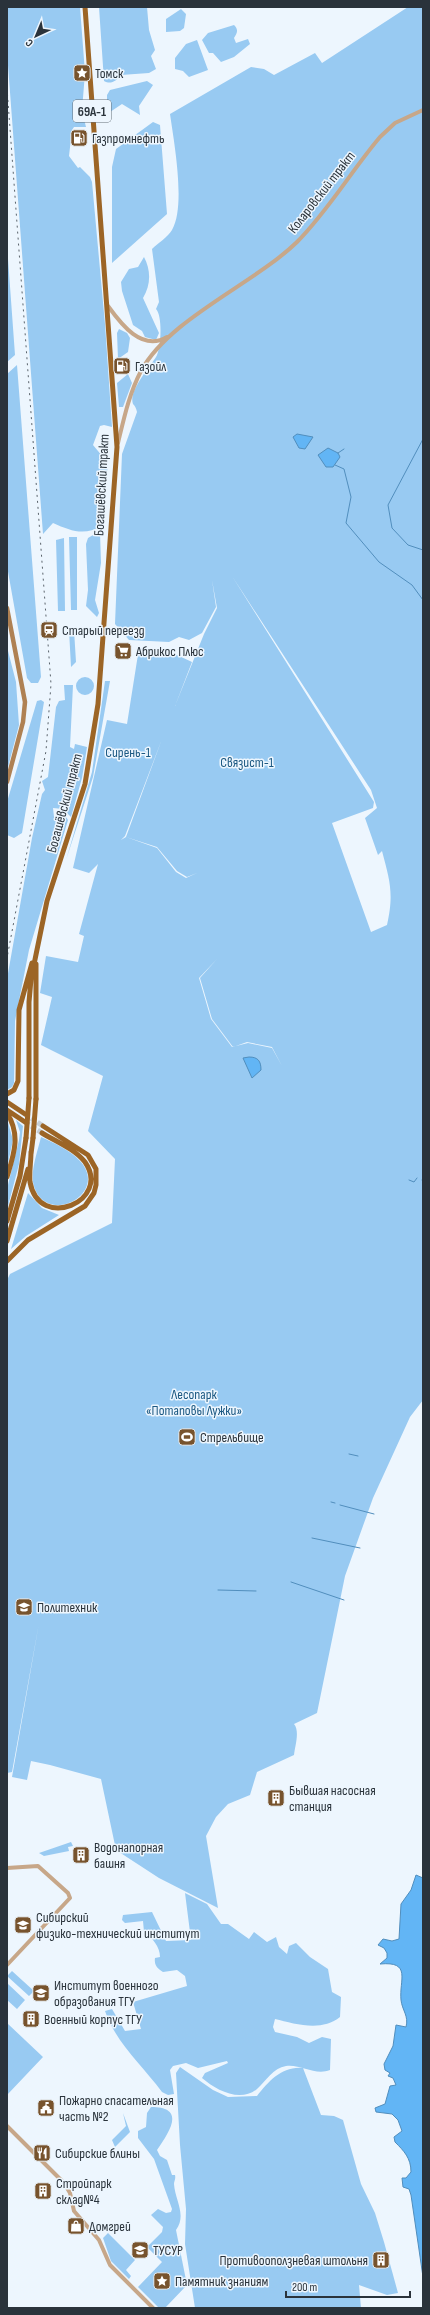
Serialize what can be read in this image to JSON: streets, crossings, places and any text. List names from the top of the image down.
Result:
{
  "streets": {
    "main road": ["69А-1", "Богашёвский тракт"],
    "street": ["Коларовский тракт"]
  },
  "parks": ["Сирень-1", "Связист-1", "Лесопарк «Потаповы Лужки»"],
  "places": {
    "place": ["Томск", "Памятник знаниям"],
    "fuel station": ["Газпромнефть", "Газойл"],
    "station": ["Старый переезд"],
    "supermarket": ["Абрикос Плюс"],
    "sports": ["Стрельбище"],
    "school or university": [
      "Политехник",
      "Сибирский физико-технический институт",
      "Институт военного образования ТГУ",
      "ТУСУР"
    ],
    "building": [
      "Бывшая насосная станция",
      "Водонапорная башня",
      "Военный корпус ТГУ",
      "Стройпарк склад№4",
      "Противооползневая штольня"
    ],
    "public building": ["Пожарно спасательная часть №2"],
    "restaurant": ["Сибирские блины"],
    "shop": ["Домгрей"]
  },
  "scale_bar": "200 m",
  "north": "bottom left"
}
